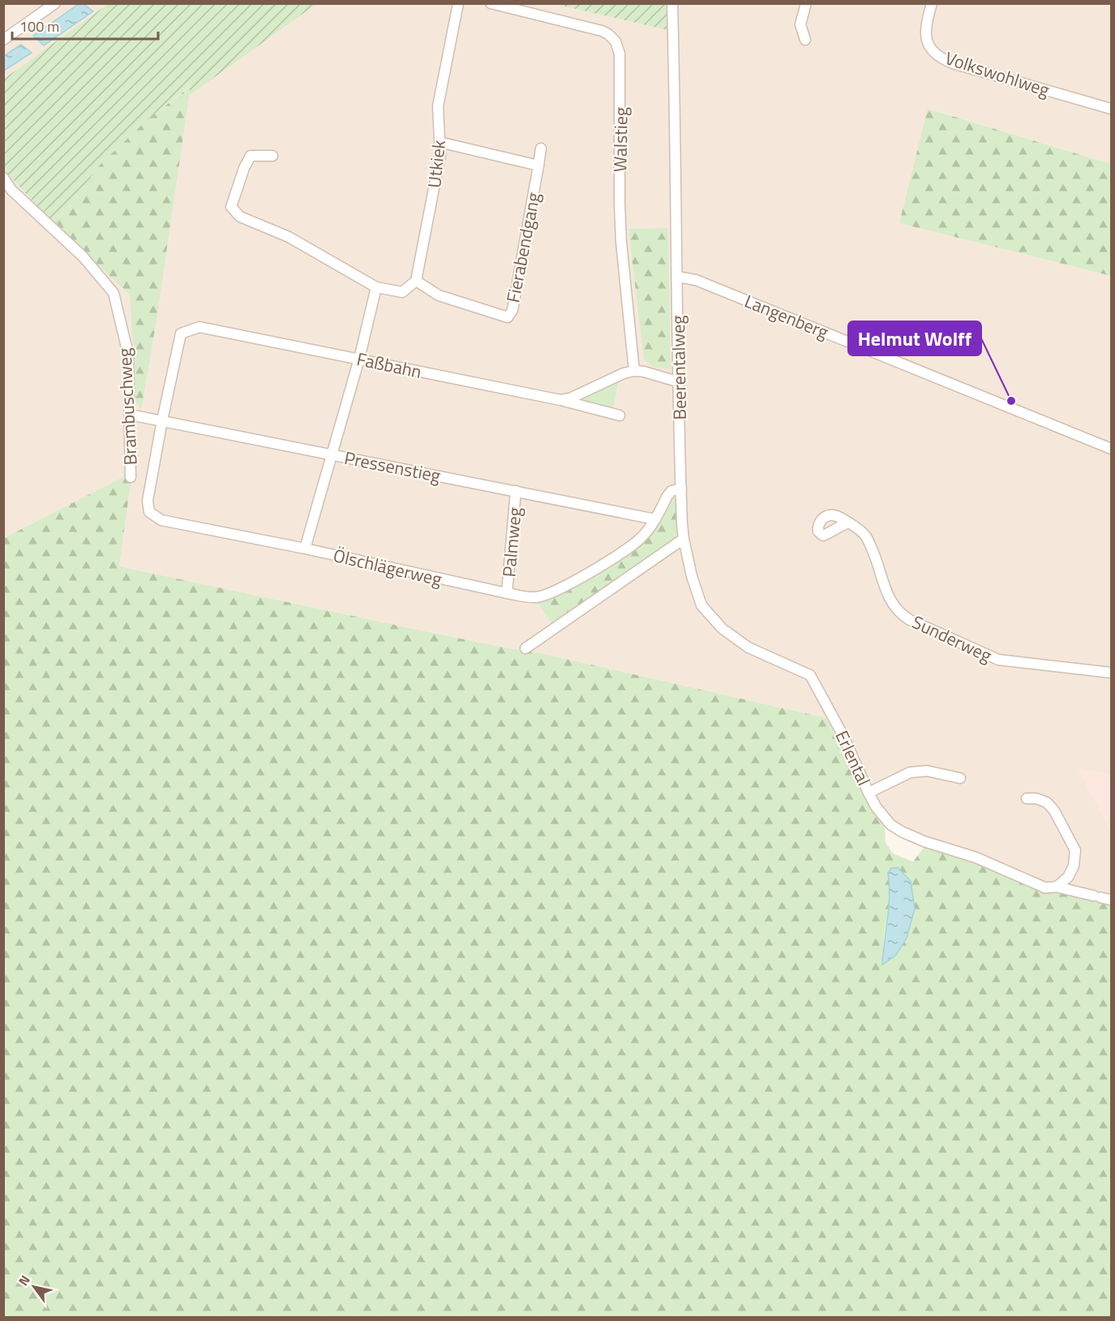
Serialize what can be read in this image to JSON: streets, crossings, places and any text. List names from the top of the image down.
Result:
{
  "streets": {
    "street": [
      "Volkswohlweg",
      "Walstieg",
      "Utkiek",
      "Fierabendgang",
      "Langenberg",
      "Faßbahn",
      "Beerentalweg",
      "Brambuschweg",
      "Pressenstieg",
      "Palmweg",
      "Ölschlägerweg",
      "Sunderweg",
      "Erlental"
    ]
  },
  "crossings": [
    ["Utkiek", "Fierabendgang"],
    ["Langenberg", "Beerentalweg"],
    ["Faßbahn", "Pressenstieg"],
    ["Faßbahn", "Ölschlägerweg"],
    ["Beerentalweg", "Ölschlägerweg"],
    ["Beerentalweg", "Erlental"],
    ["Brambuschweg", "Pressenstieg"],
    ["Pressenstieg", "Palmweg"],
    ["Pressenstieg", "Ölschlägerweg"],
    ["Palmweg", "Ölschlägerweg"]
  ],
  "places": ["Helmut Wolff"],
  "scale_bar": "100 m",
  "north": "top left"
}
